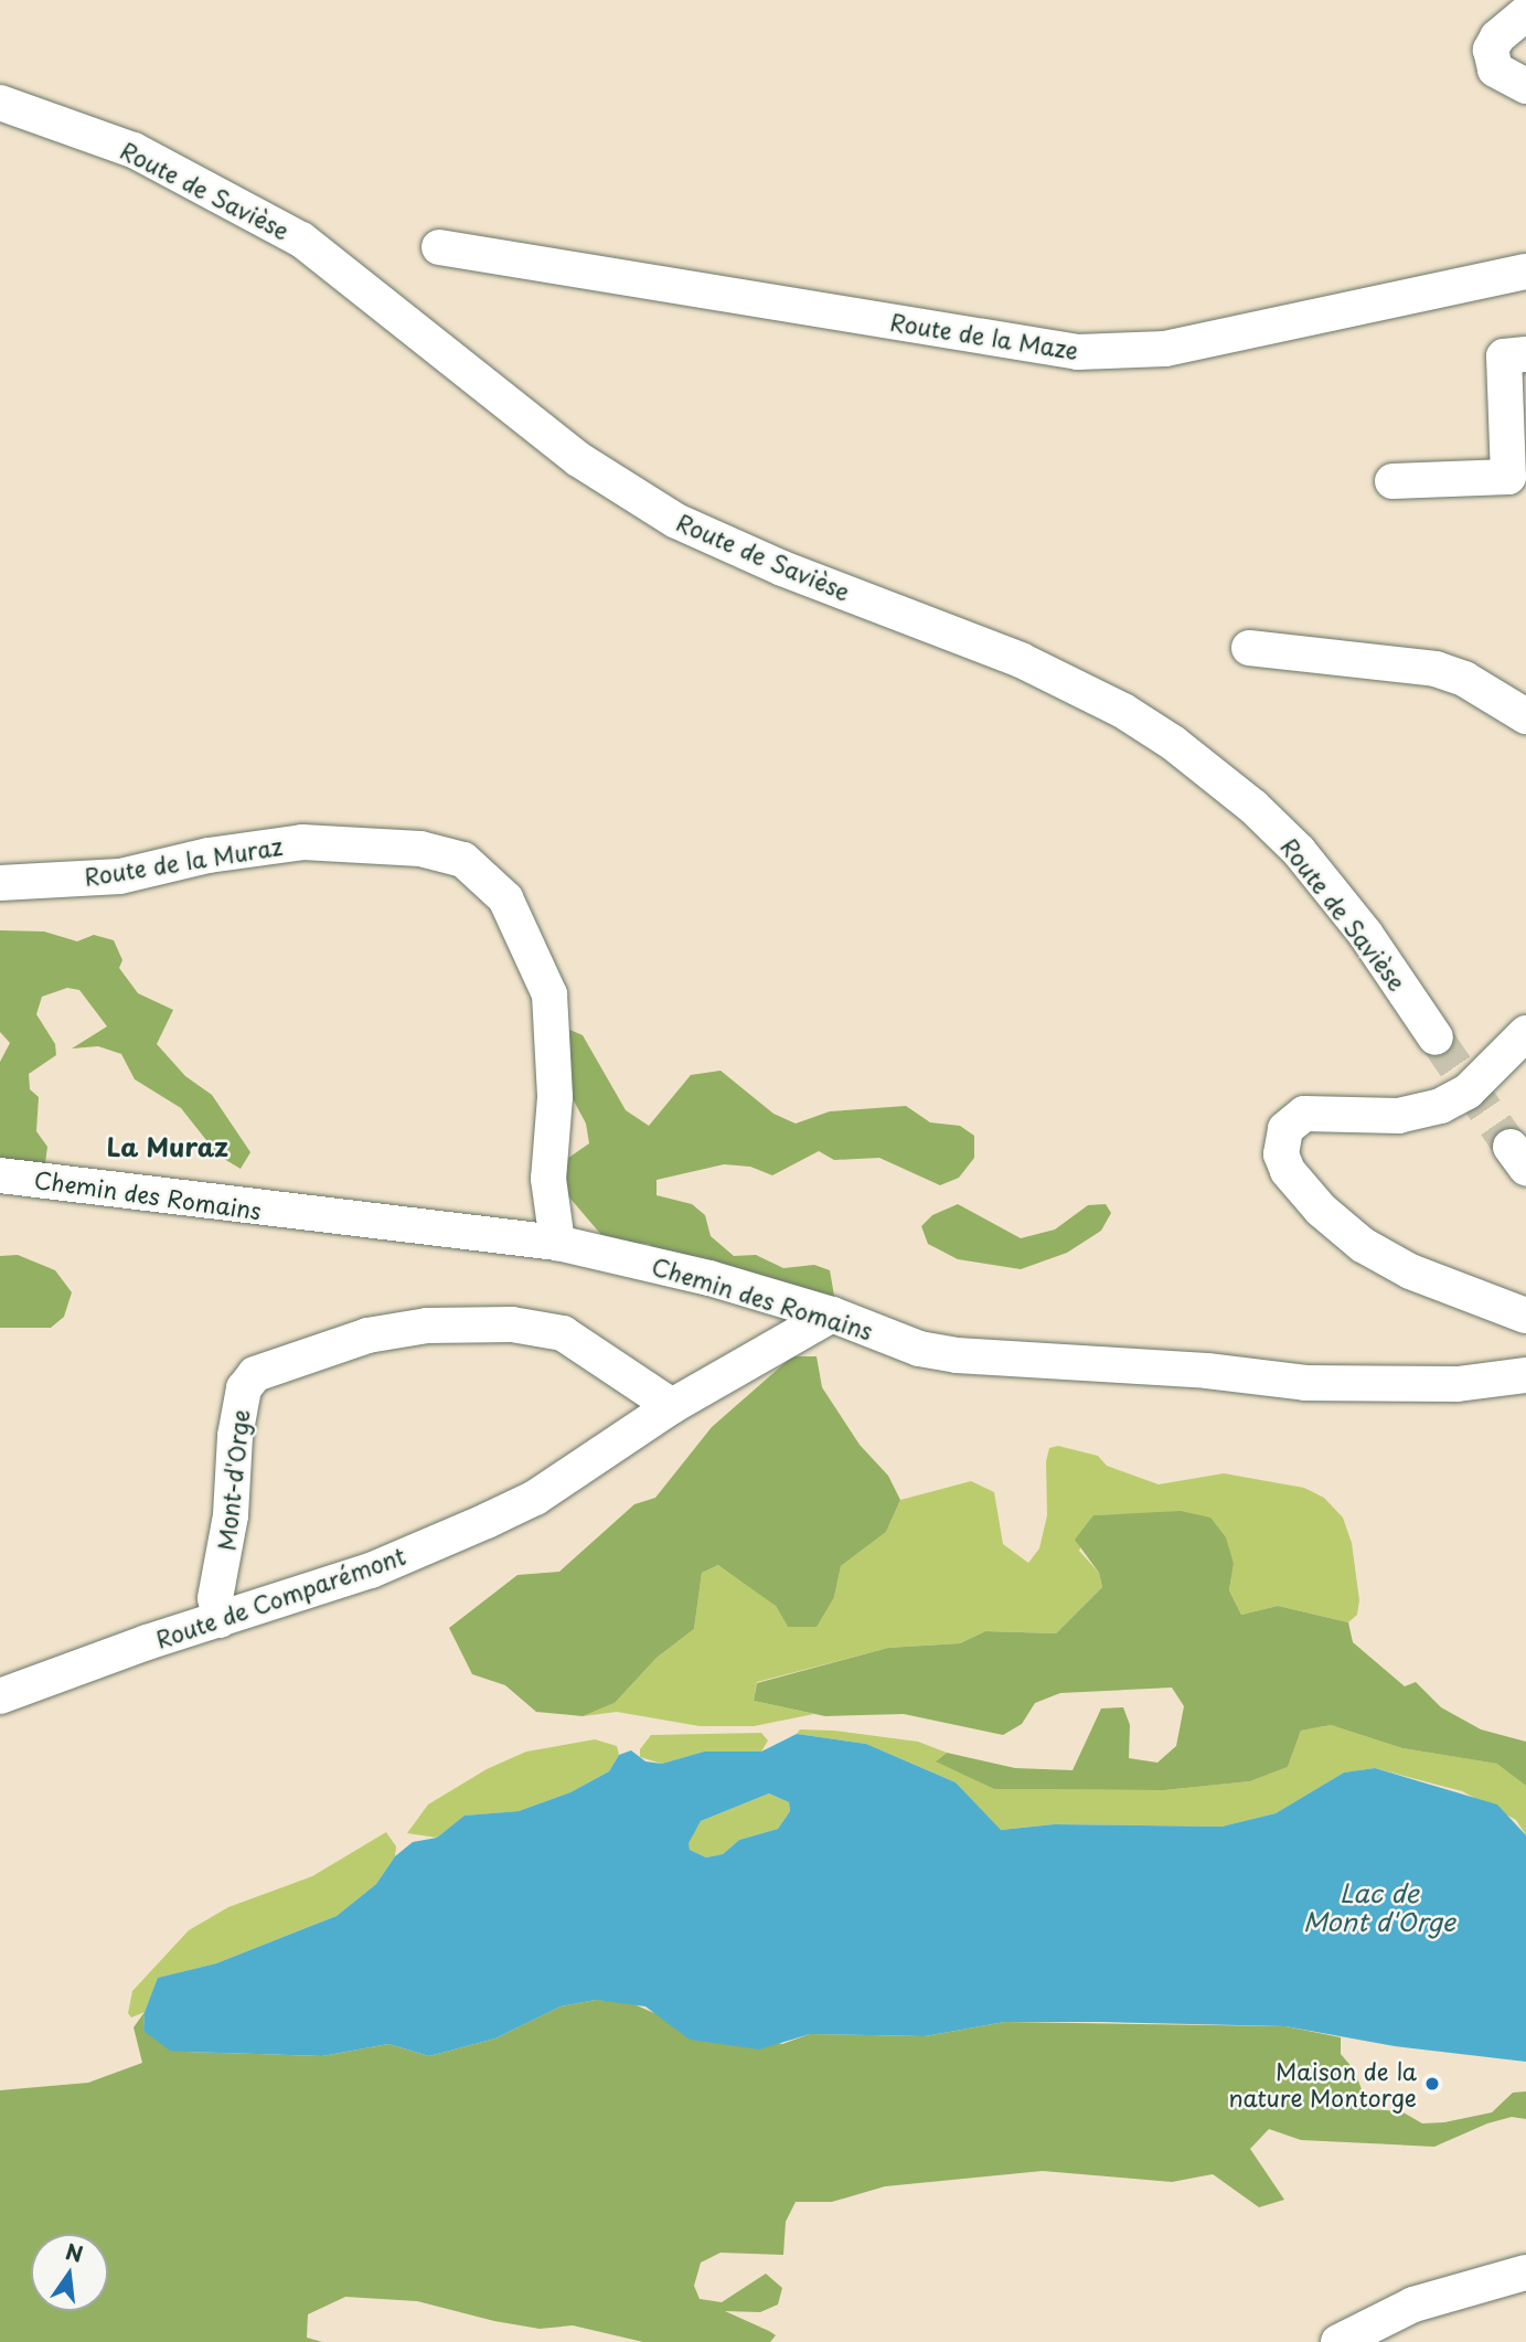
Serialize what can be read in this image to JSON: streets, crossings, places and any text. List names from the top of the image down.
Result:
{
  "streets": {
    "street": [
      "Route de Savièse",
      "Route de la Maze",
      "Route de la Muraz",
      "Chemin des Romains",
      "Mont-d'Orge",
      "Route de Comparémont"
    ]
  },
  "crossings": [
    ["Route de la Muraz", "Chemin des Romains"],
    ["Chemin des Romains", "Route de Comparémont"],
    ["Mont-d'Orge", "Route de Comparémont"]
  ],
  "districts": ["La Muraz"],
  "water": ["Lac de Mont d'Orge"],
  "places": ["Maison de la nature Montorge"],
  "north": "top"
}
